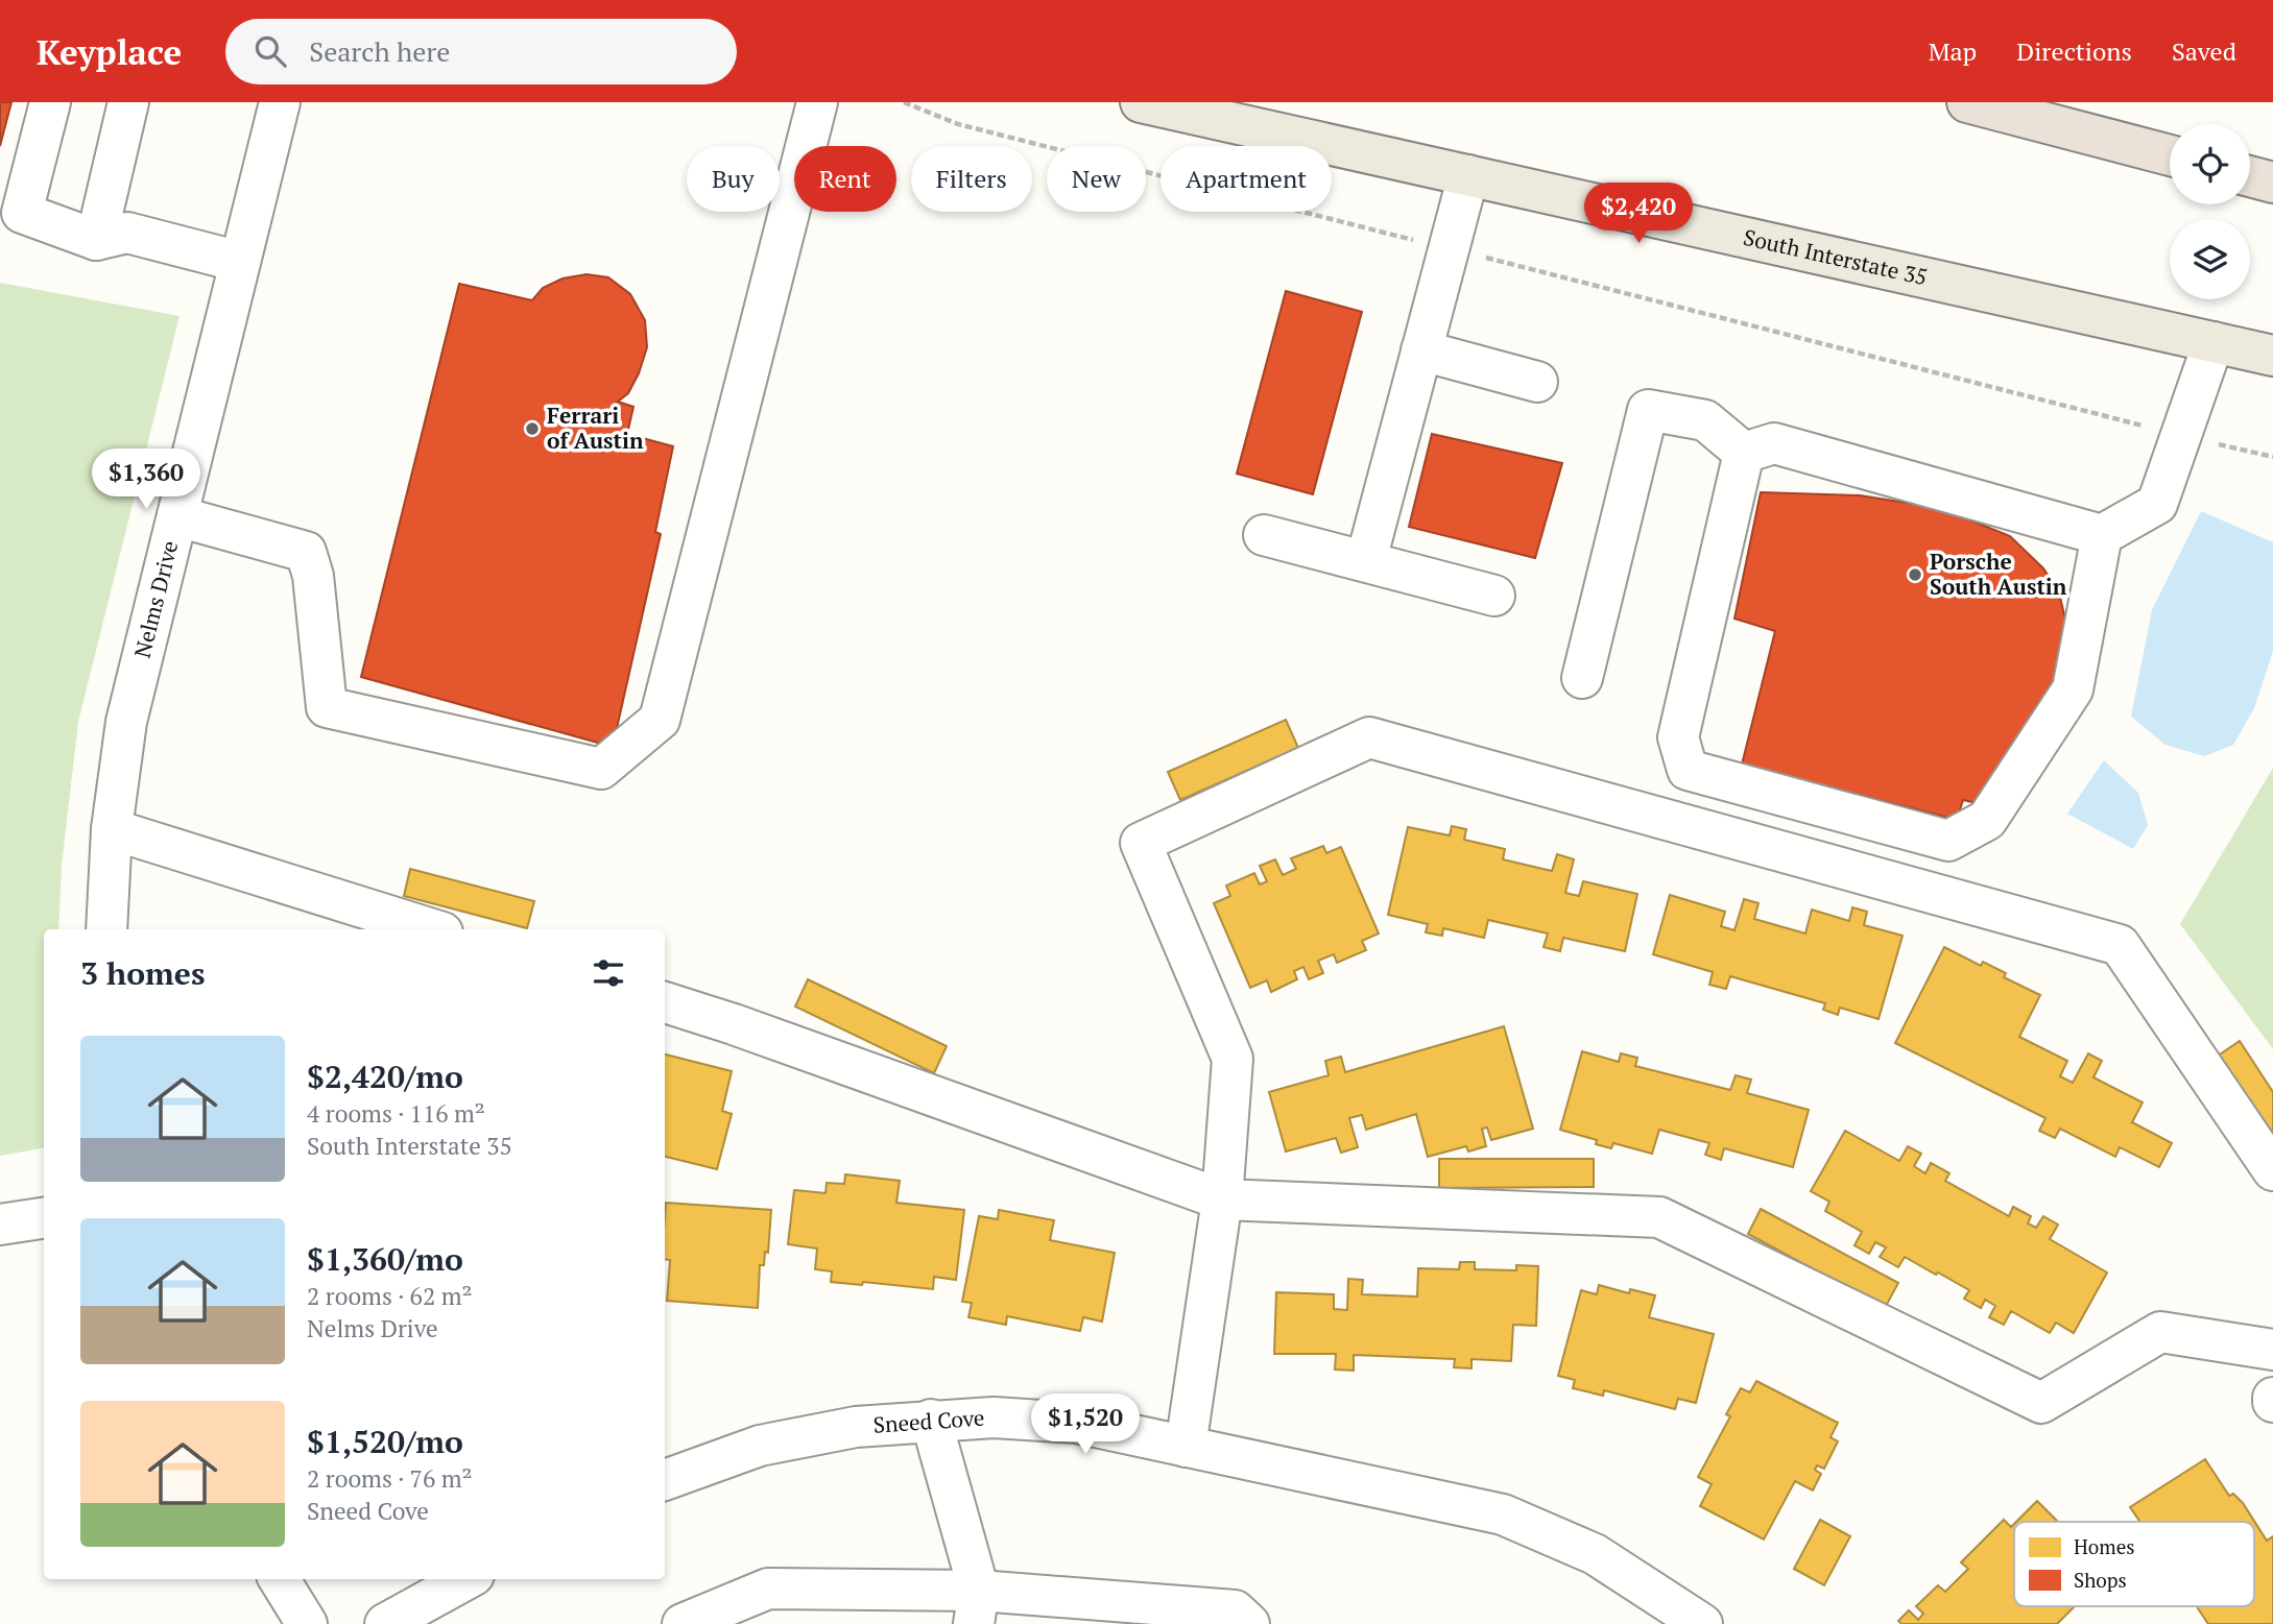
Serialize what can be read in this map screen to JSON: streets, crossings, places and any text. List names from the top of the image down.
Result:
{
  "streets": {
    "main road": ["South Interstate 35"],
    "street": ["Nelms Drive", "Sneed Cove"]
  },
  "places": ["Ferrari of Austin", "Porsche South Austin"],
  "legend": ["Homes", "Shops"],
  "page": {
    "header": "Keyplace",
    "search": "Search here",
    "nav": ["Map", "Directions", "Saved"],
    "chip": [
      "Buy",
      "Rent",
      "Filters",
      "New",
      "Apartment"
    ],
    "price": ["$2,420", "$1,360", "$1,520"],
    "heading": "3 homes",
    "list": [
      {
        "name": "$2,420/mo",
        "note": "4 rooms · 116 m² · South Interstate 35"
      },
      {
        "name": "$1,360/mo",
        "note": "2 rooms · 62 m² · Nelms Drive"
      },
      {
        "name": "$1,520/mo",
        "note": "2 rooms · 76 m² · Sneed Cove"
      }
    ]
  }
}
